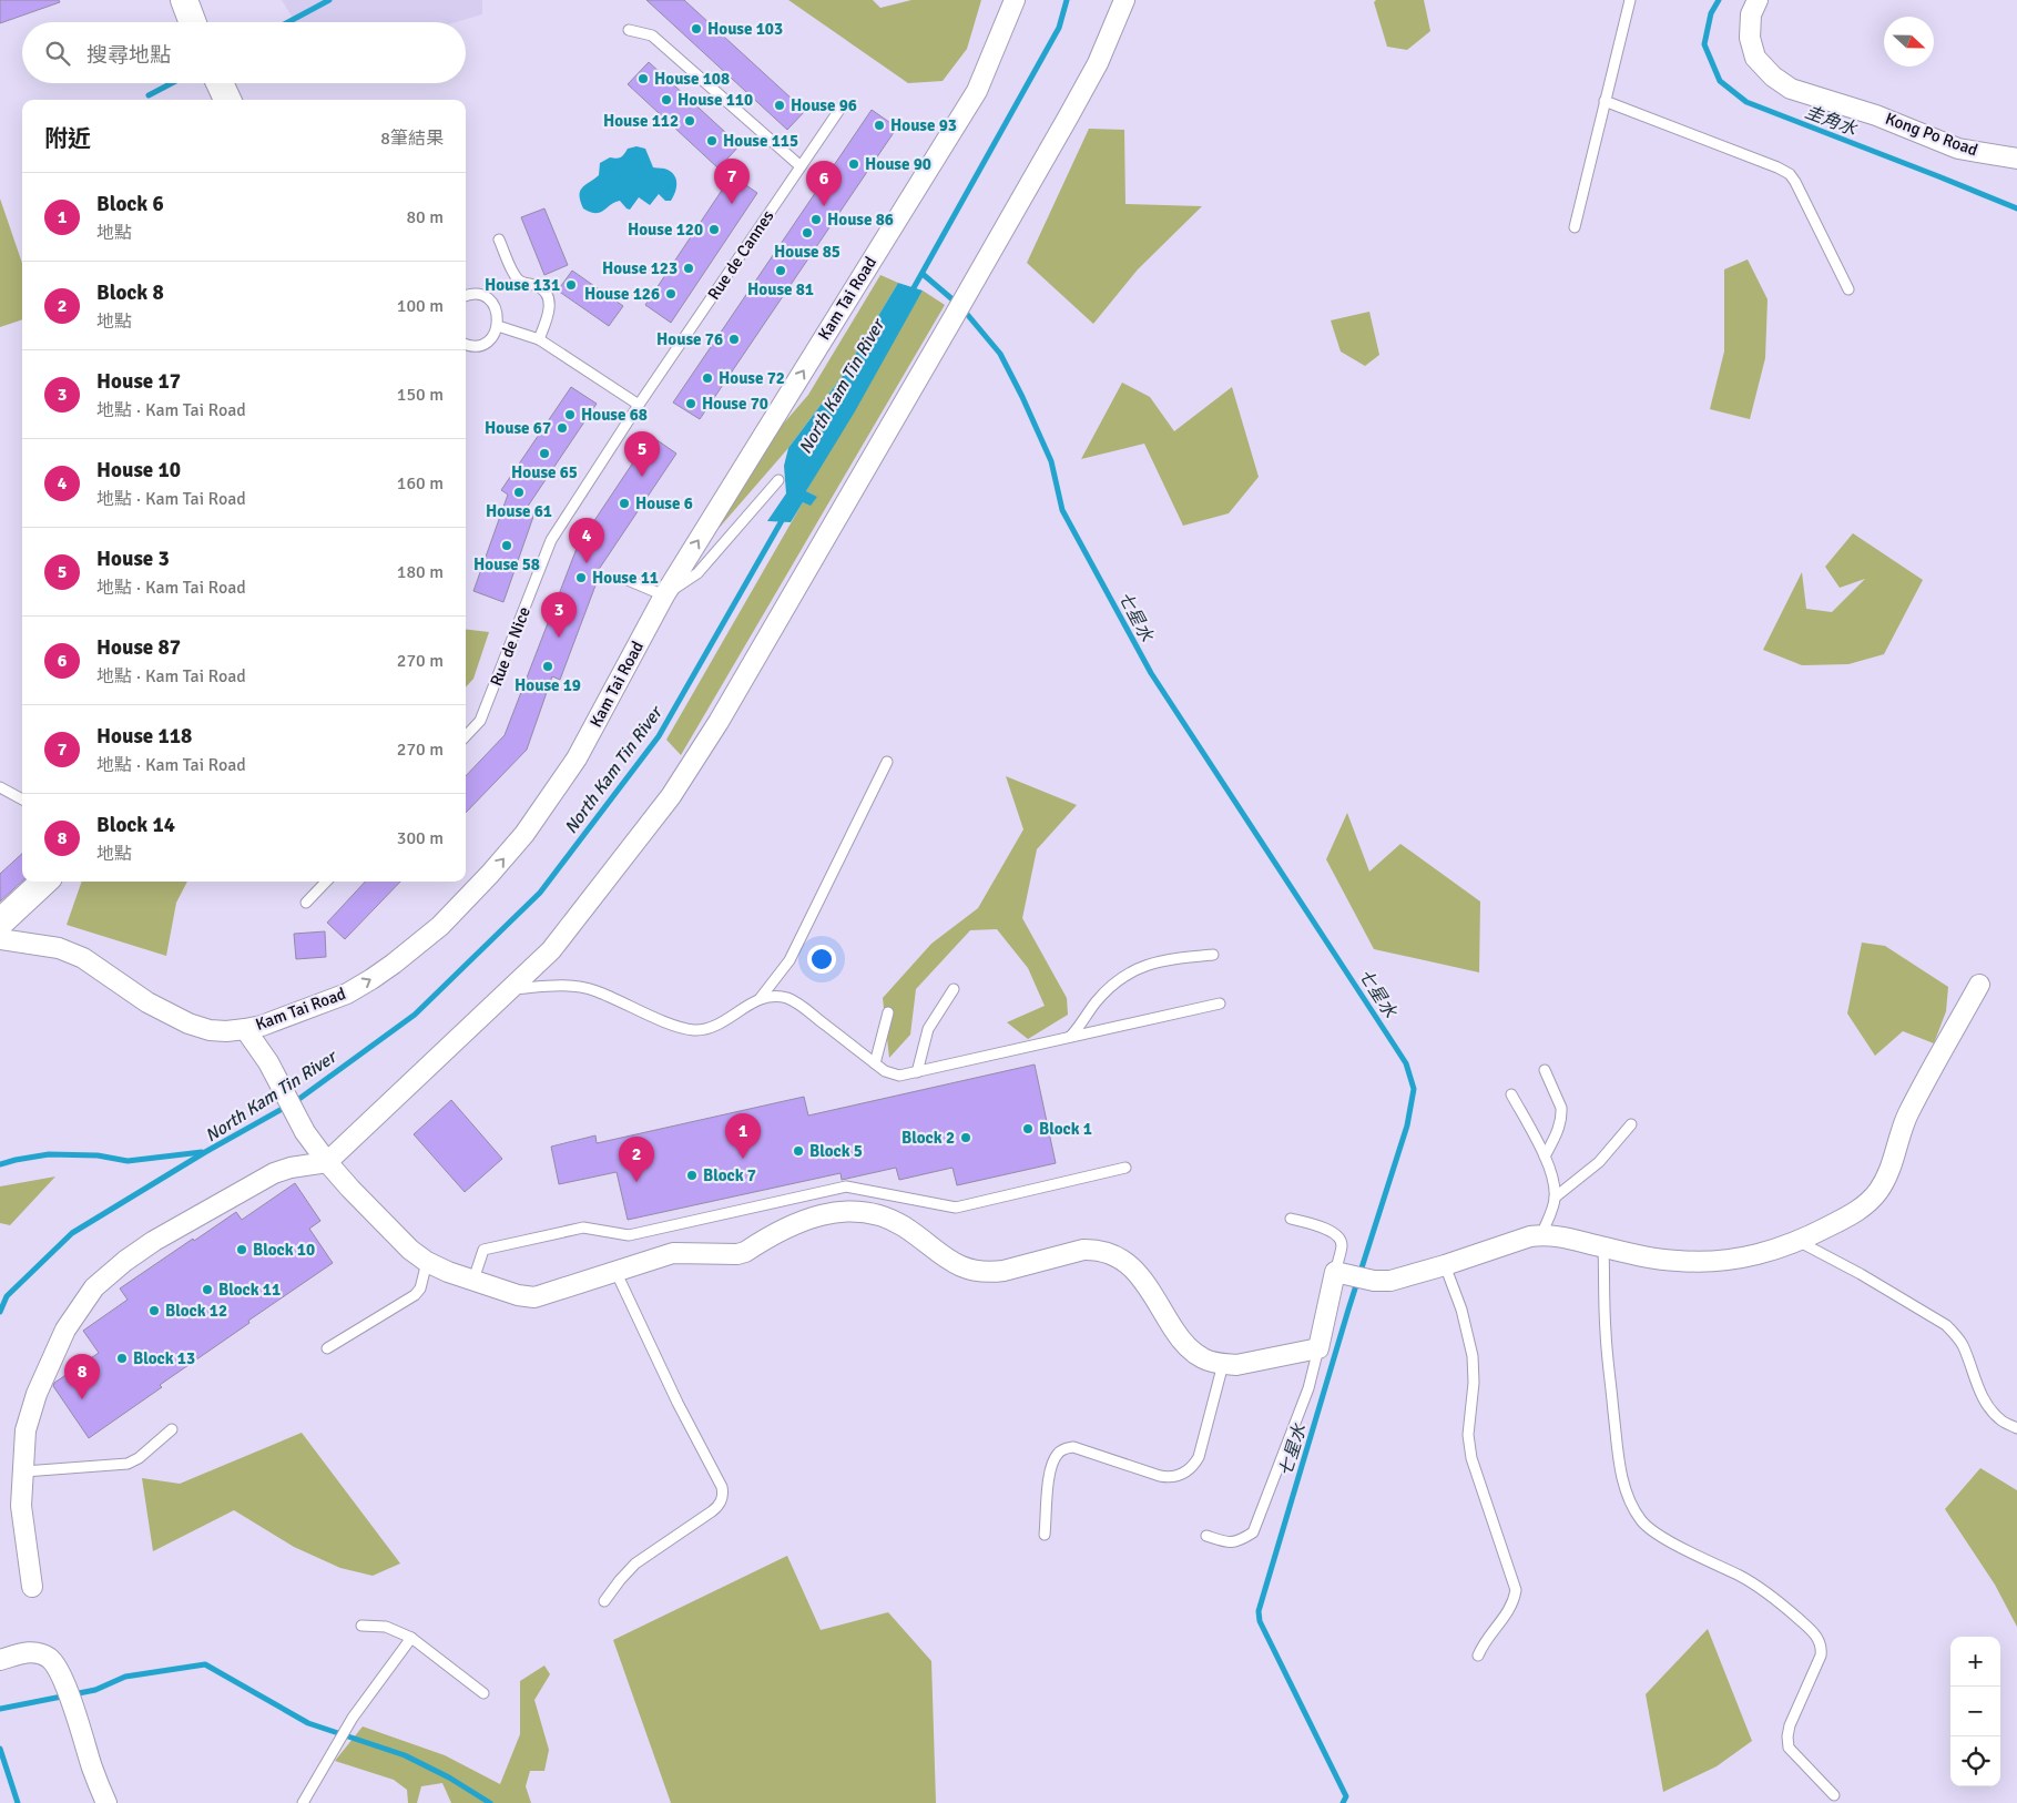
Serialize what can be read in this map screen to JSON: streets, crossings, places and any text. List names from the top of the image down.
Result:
{
  "streets": {
    "street": ["Kong Po Road", "Kam Tai Road"],
    "lane": ["Rue de Cannes", "Rue de Nice"]
  },
  "crossings": [
    ["Rue de Cannes", "Rue de Nice"]
  ],
  "water": ["圭角水", "North Kam Tin River", "七星水"],
  "places": [
    "House 103",
    "House 108",
    "House 110",
    "House 96",
    "House 112",
    "House 93",
    "House 115",
    "House 90",
    "House 86",
    "House 120",
    "House 85",
    "House 123",
    "House 81",
    "House 131",
    "House 126",
    "House 76",
    "House 72",
    "House 70",
    "House 68",
    "House 67",
    "House 65",
    "House 61",
    "House 6",
    "House 58",
    "House 11",
    "House 19",
    "Block 1",
    "Block 2",
    "Block 5",
    "Block 7",
    "Block 10",
    "Block 11",
    "Block 12",
    "Block 13"
  ],
  "north": "right",
  "page": {
    "search": "搜尋地點",
    "heading": ["附近", "8筆結果"],
    "pins": [
      "7",
      "6",
      "5",
      "4",
      "3",
      "1",
      "2",
      "8"
    ],
    "list": [
      {
        "mark": "1",
        "name": "Block 6",
        "note": "地點",
        "value": "80 m"
      },
      {
        "mark": "2",
        "name": "Block 8",
        "note": "地點",
        "value": "100 m"
      },
      {
        "mark": "3",
        "name": "House 17",
        "note": "地點 · Kam Tai Road",
        "value": "150 m"
      },
      {
        "mark": "4",
        "name": "House 10",
        "note": "地點 · Kam Tai Road",
        "value": "160 m"
      },
      {
        "mark": "5",
        "name": "House 3",
        "note": "地點 · Kam Tai Road",
        "value": "180 m"
      },
      {
        "mark": "6",
        "name": "House 87",
        "note": "地點 · Kam Tai Road",
        "value": "270 m"
      },
      {
        "mark": "7",
        "name": "House 118",
        "note": "地點 · Kam Tai Road",
        "value": "270 m"
      },
      {
        "mark": "8",
        "name": "Block 14",
        "note": "地點",
        "value": "300 m"
      }
    ],
    "map_buttons": ["+", "−"]
  }
}
